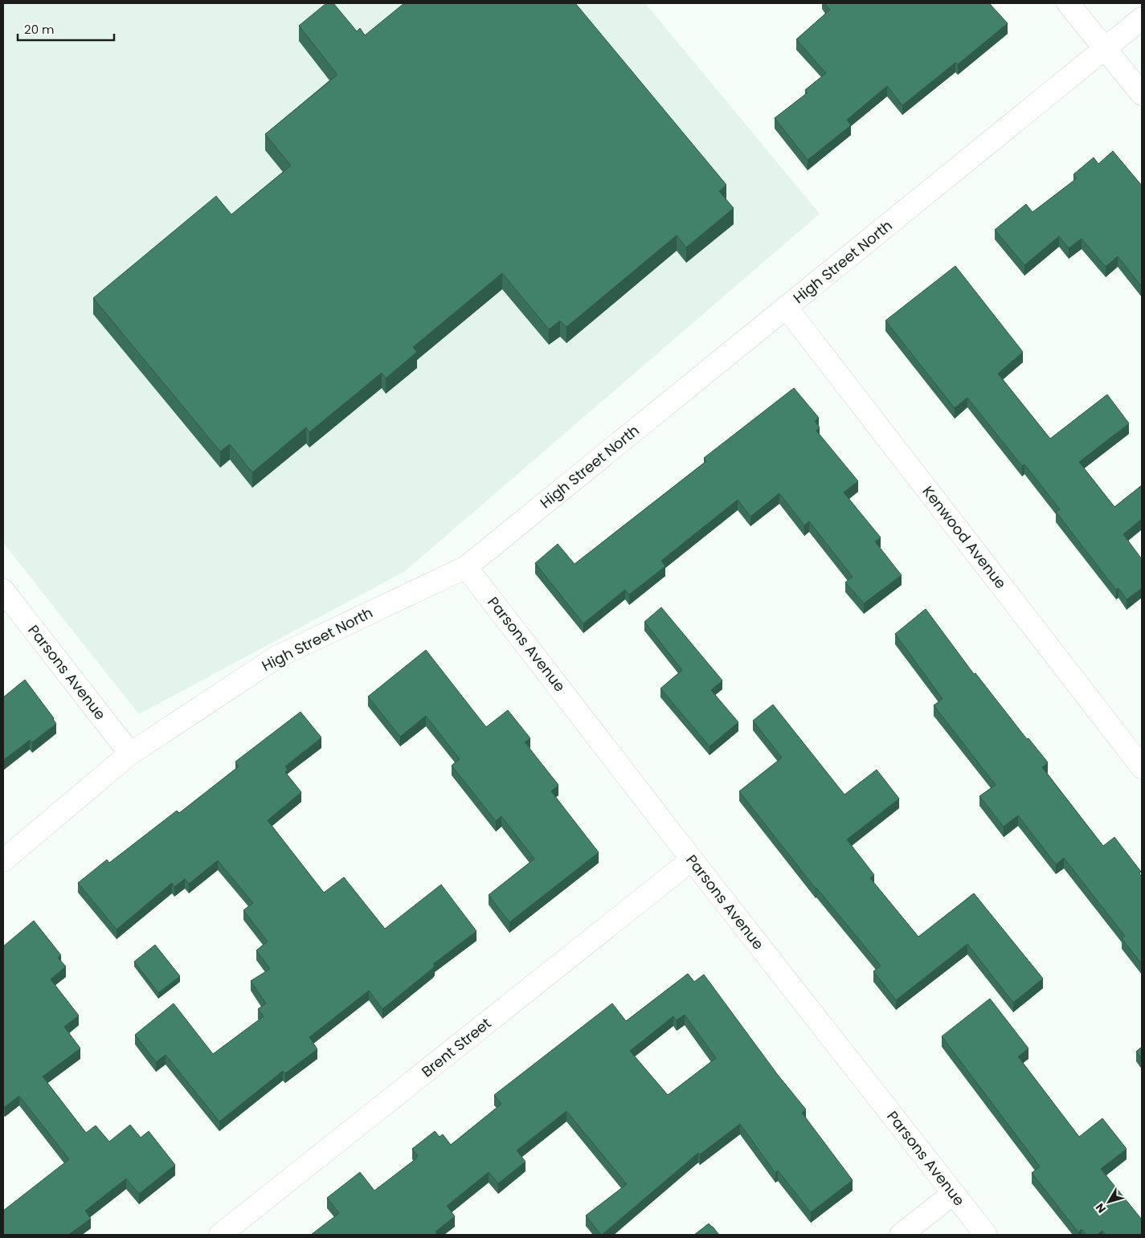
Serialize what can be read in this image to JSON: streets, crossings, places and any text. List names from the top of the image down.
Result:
{
  "streets": {
    "street": [
      "High Street North",
      "Kenwood Avenue",
      "Parsons Avenue",
      "Brent Street"
    ]
  },
  "crossings": [
    ["High Street North", "Kenwood Avenue"],
    ["High Street North", "Parsons Avenue"],
    ["Parsons Avenue", "Brent Street"]
  ],
  "scale_bar": "20 m",
  "north": "bottom left"
}
